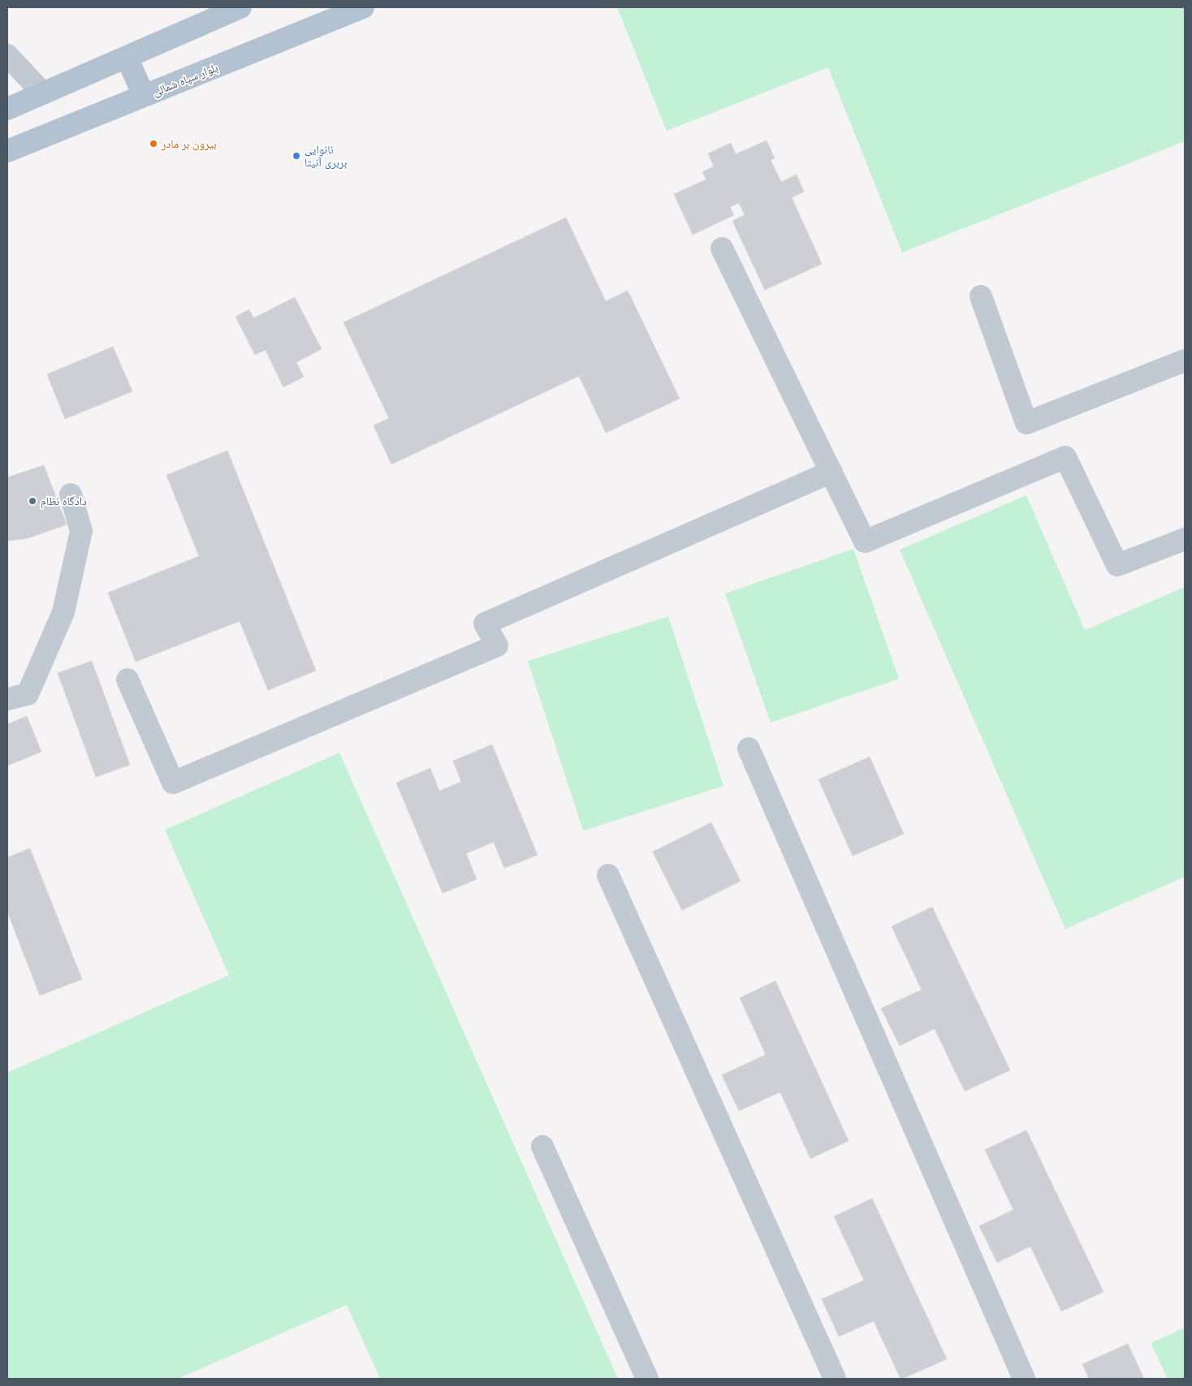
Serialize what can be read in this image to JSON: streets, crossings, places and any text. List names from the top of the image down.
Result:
{
  "streets": {
    "main road": ["بلوار سپاه شمالی"]
  },
  "places": ["بیرون بر مادر", "نانوایی بربری آنیتا", "دادگاه نظام"]
}
